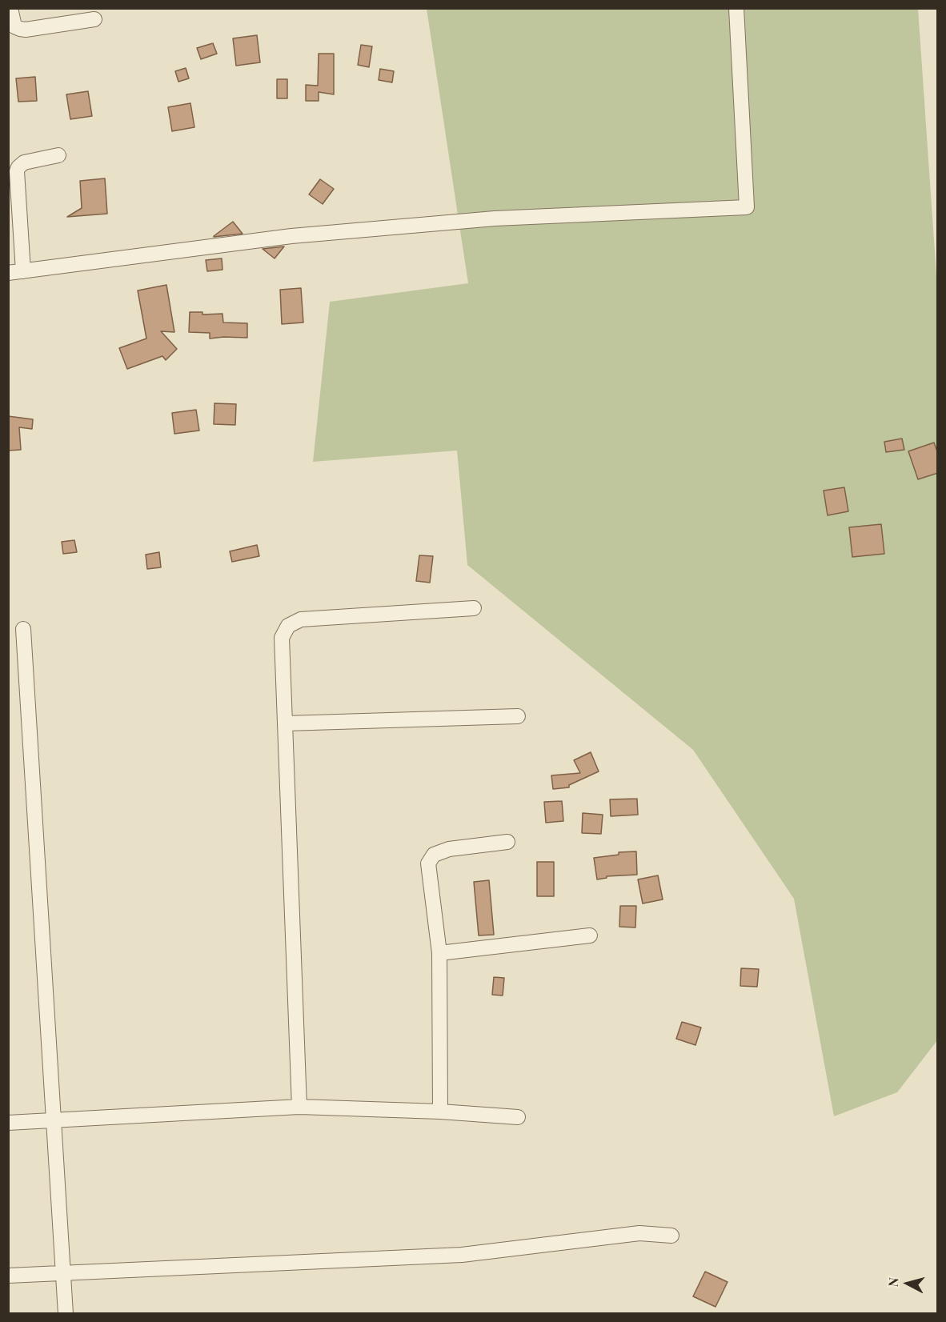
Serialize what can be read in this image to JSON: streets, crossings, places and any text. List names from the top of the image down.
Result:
{
  "north": "left"
}
